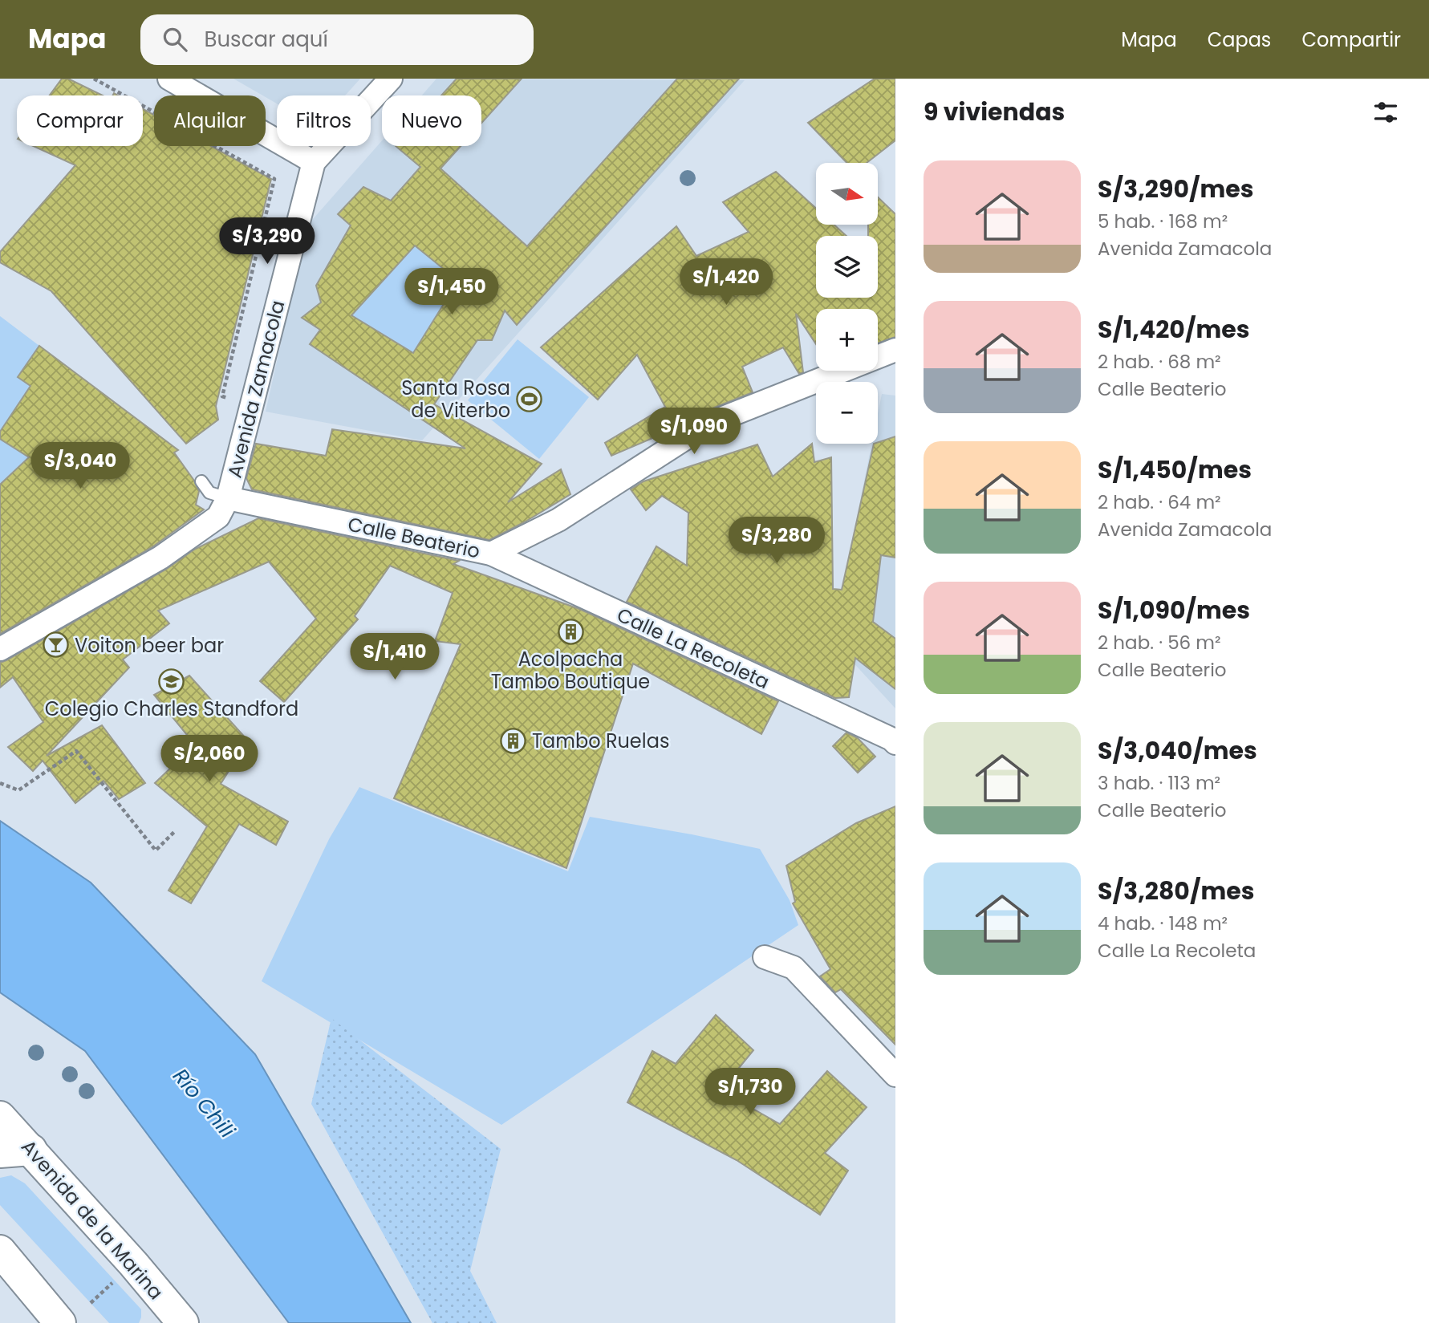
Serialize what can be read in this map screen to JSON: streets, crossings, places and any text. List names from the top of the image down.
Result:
{
  "streets": {
    "main road": ["Avenida de la Marina"],
    "street": ["Avenida Zamacola", "Calle Beaterio", "Calle La Recoleta"]
  },
  "crossings": [
    ["Avenida Zamacola", "Calle Beaterio"],
    ["Calle Beaterio", "Calle La Recoleta"]
  ],
  "water": ["Río Chili"],
  "places": {
    "sports": ["Santa Rosa de Viterbo"],
    "building": ["Acolpacha Tambo Boutique", "Tambo Ruelas"],
    "bar": ["Voiton beer bar"],
    "school or university": ["Colegio Charles Standford"]
  },
  "north": "right",
  "page": {
    "header": "Mapa",
    "search": "Buscar aquí",
    "nav": ["Mapa", "Capas", "Compartir"],
    "heading": "9 viviendas",
    "chip": [
      "Comprar",
      "Alquilar",
      "Filtros",
      "Nuevo"
    ],
    "list": [
      {
        "name": "S/3,290/mes",
        "note": "5 hab. · 168 m² · Avenida Zamacola"
      },
      {
        "name": "S/1,420/mes",
        "note": "2 hab. · 68 m² · Calle Beaterio"
      },
      {
        "name": "S/1,450/mes",
        "note": "2 hab. · 64 m² · Avenida Zamacola"
      },
      {
        "name": "S/1,090/mes",
        "note": "2 hab. · 56 m² · Calle Beaterio"
      },
      {
        "name": "S/3,040/mes",
        "note": "3 hab. · 113 m² · Calle Beaterio"
      },
      {
        "name": "S/3,280/mes",
        "note": "4 hab. · 148 m² · Calle La Recoleta"
      }
    ],
    "map_buttons": ["+", "−"],
    "price": [
      "S/3,290",
      "S/1,420",
      "S/1,450",
      "S/1,090",
      "S/3,040",
      "S/3,280",
      "S/1,410",
      "S/2,060",
      "S/1,730"
    ]
  }
}
